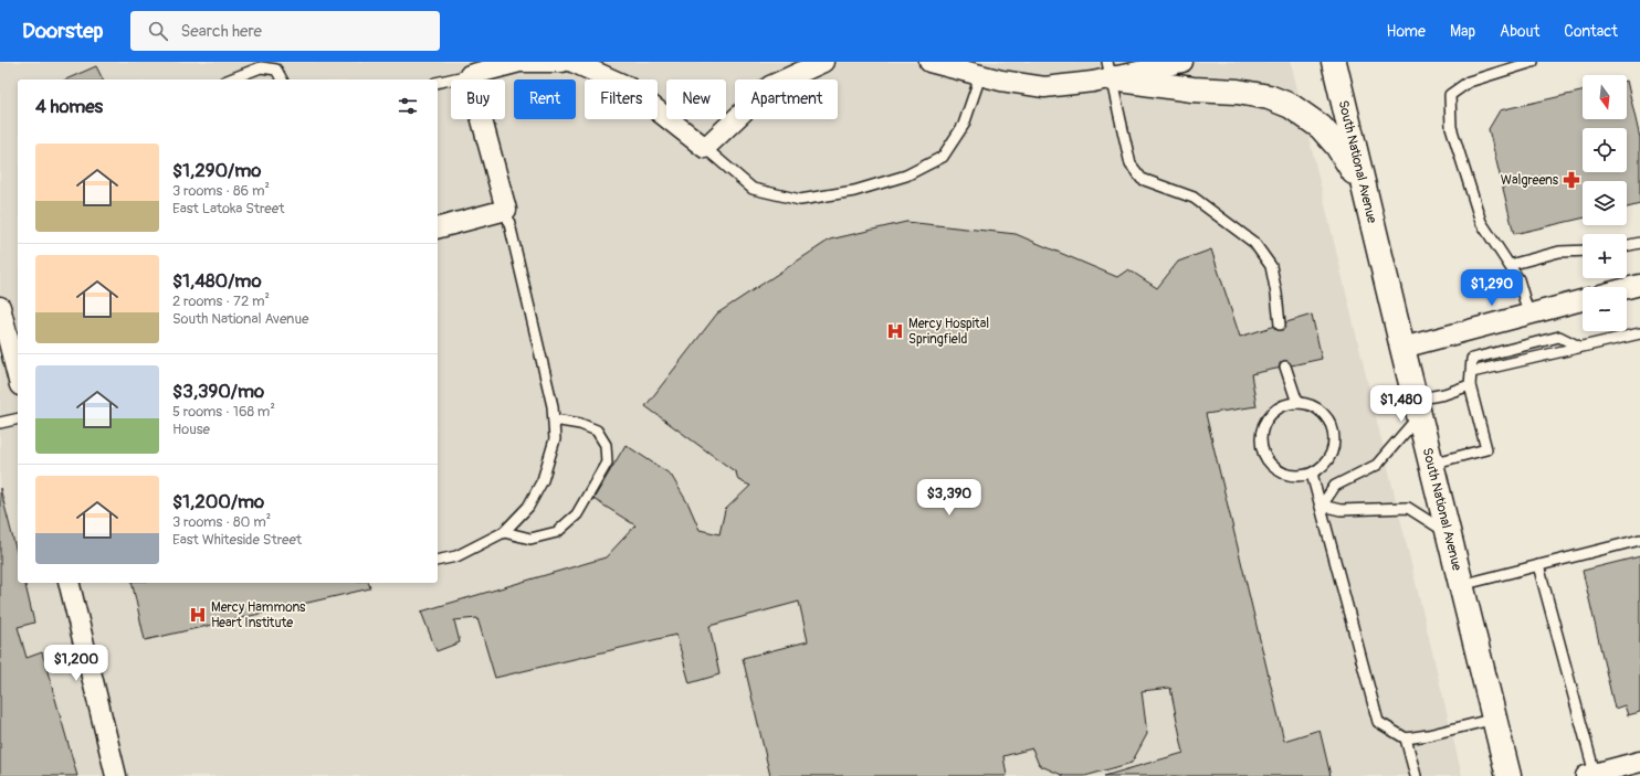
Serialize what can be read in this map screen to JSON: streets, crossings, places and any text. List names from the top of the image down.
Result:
{
  "streets": {
    "main road": ["South National Avenue"]
  },
  "places": {
    "pharmacy": ["Walgreens"],
    "hospital": ["Mercy Hospital Springfield", "Mercy Hammons Heart Institute"]
  },
  "north": "bottom",
  "page": {
    "header": "Doorstep",
    "search": "Search here",
    "nav": [
      "Home",
      "Map",
      "About",
      "Contact"
    ],
    "map_buttons": ["+", "−"],
    "chip": [
      "Buy",
      "Rent",
      "Filters",
      "New",
      "Apartment"
    ],
    "heading": "4 homes",
    "list": [
      {
        "name": "$1,290/mo",
        "note": "3 rooms · 86 m² · East Latoka Street"
      },
      {
        "name": "$1,480/mo",
        "note": "2 rooms · 72 m² · South National Avenue"
      },
      {
        "name": "$3,390/mo",
        "note": "5 rooms · 168 m² · House"
      },
      {
        "name": "$1,200/mo",
        "note": "3 rooms · 80 m² · East Whiteside Street"
      }
    ],
    "price": [
      "$1,290",
      "$1,480",
      "$3,390",
      "$1,200"
    ]
  }
}
